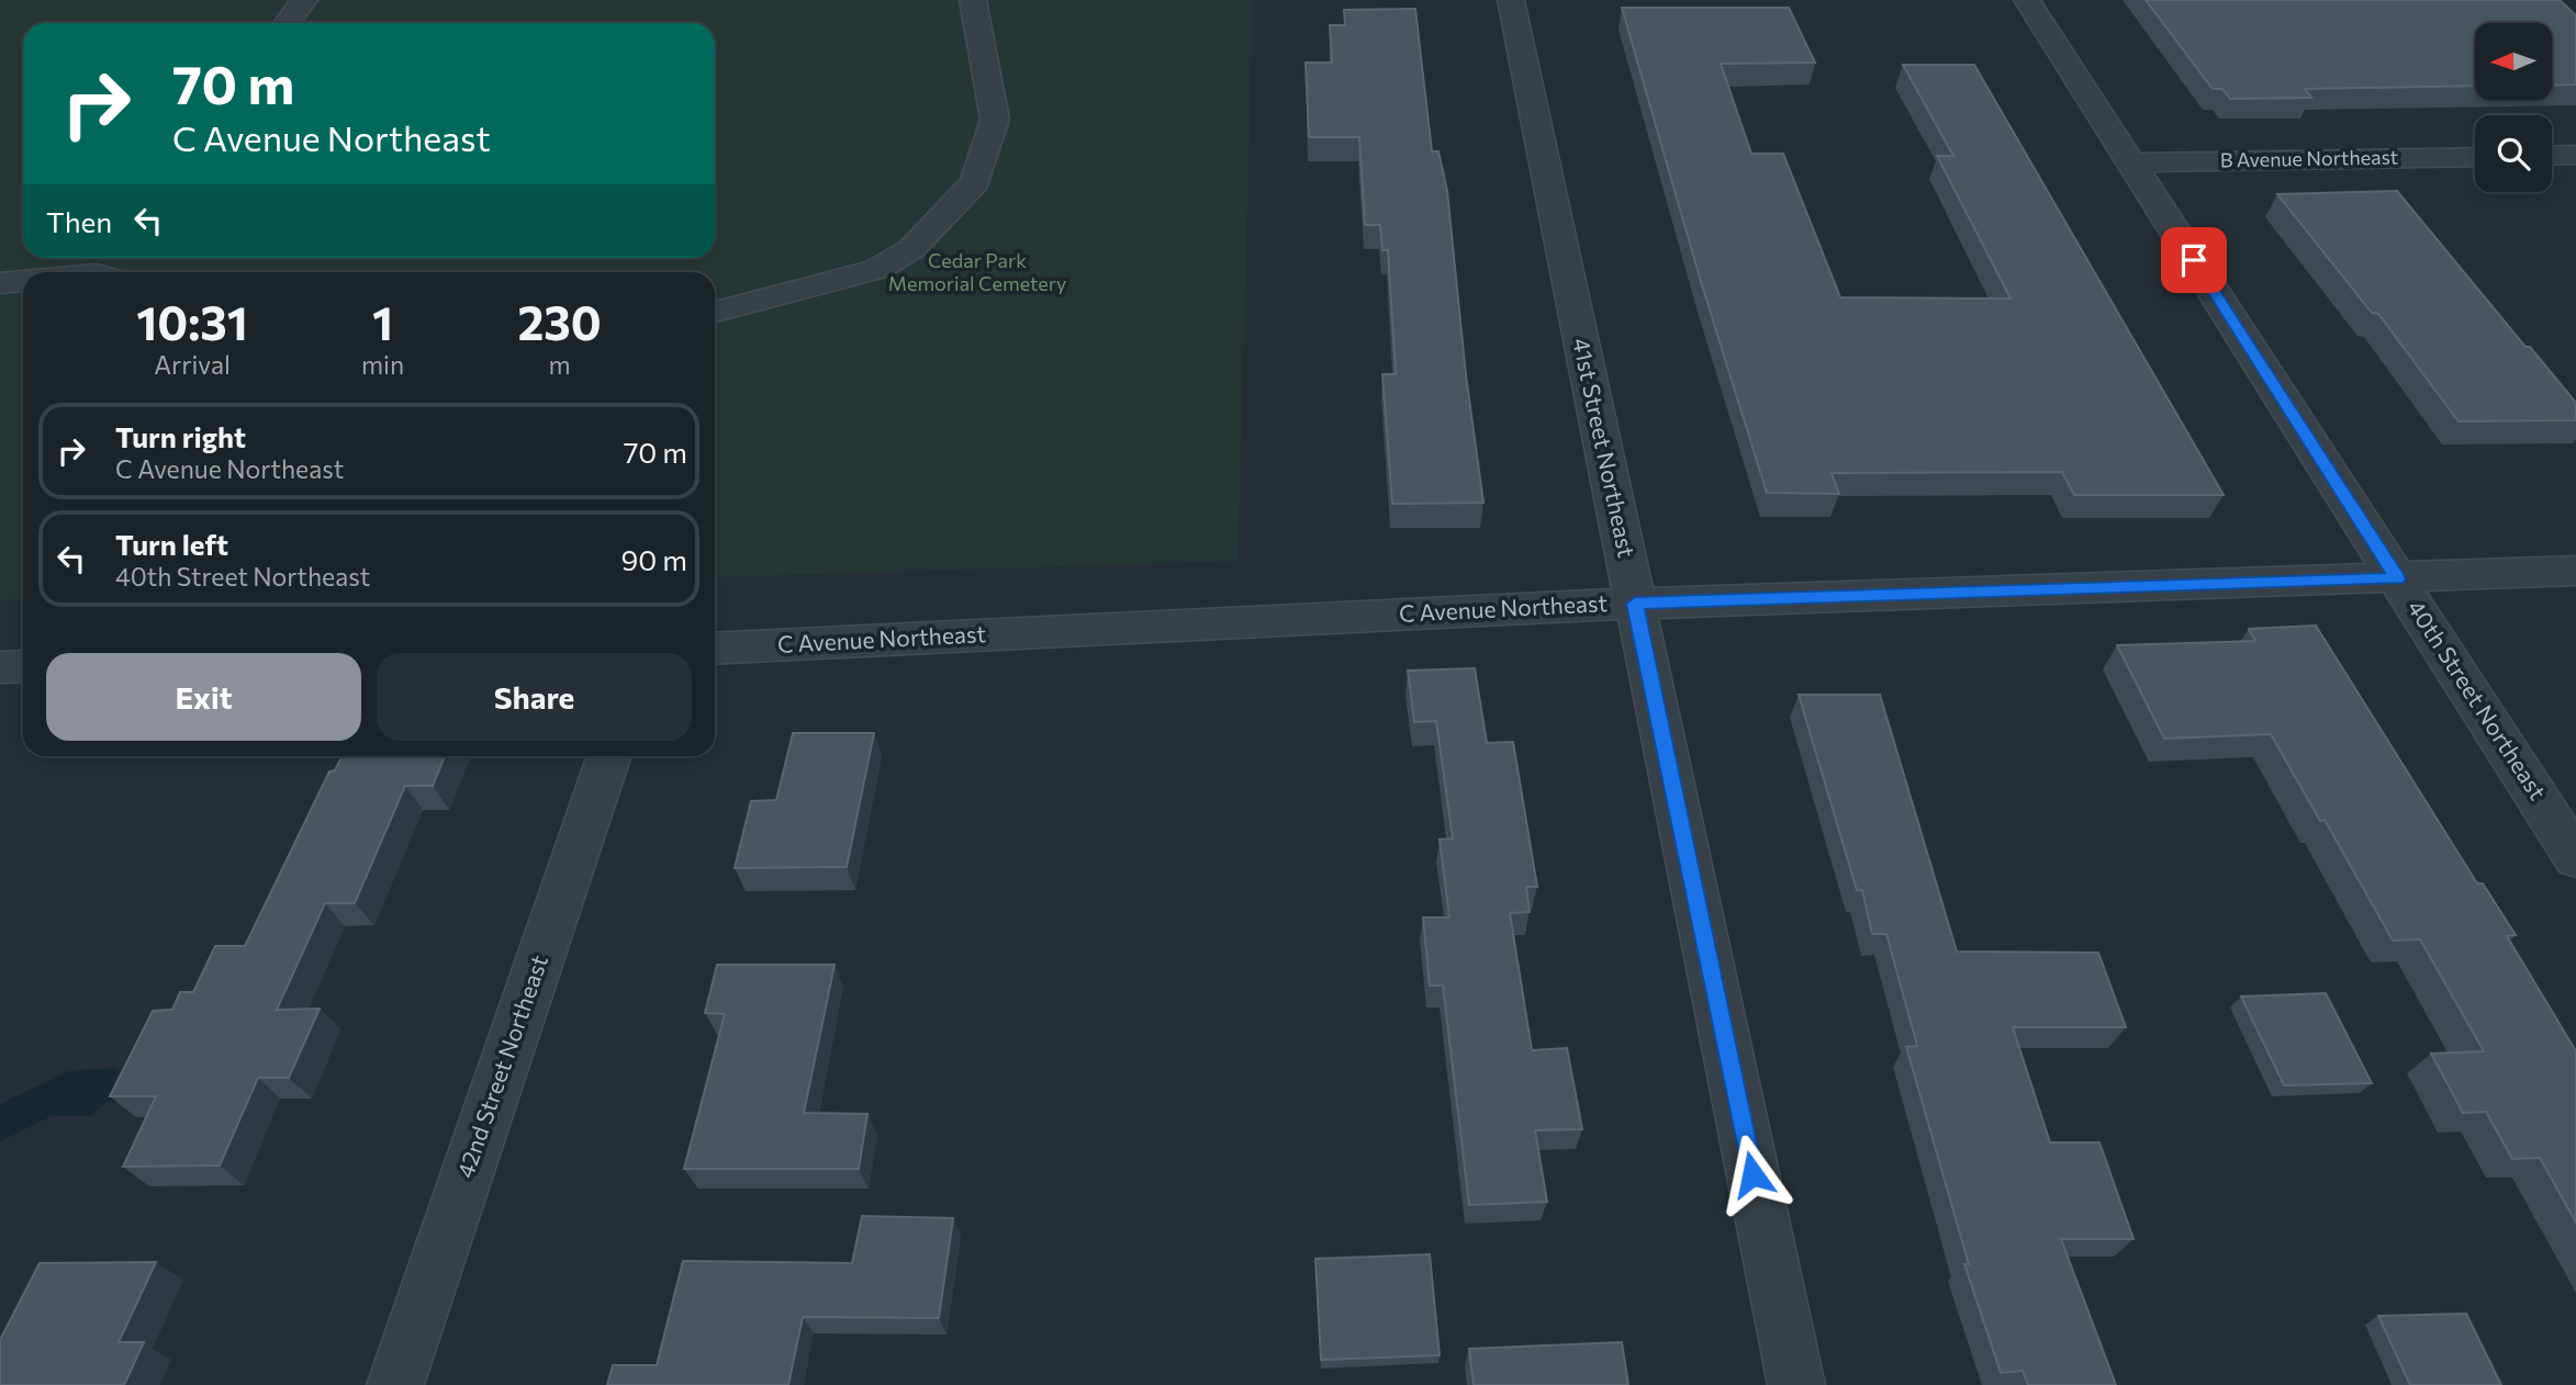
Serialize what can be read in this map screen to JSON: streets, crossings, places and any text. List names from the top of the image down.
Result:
{
  "streets": {
    "street": [
      "B Avenue Northeast",
      "41st Street Northeast",
      "C Avenue Northeast",
      "40th Street Northeast",
      "42nd Street Northeast"
    ]
  },
  "crossings": [
    ["B Avenue Northeast", "40th Street Northeast"],
    ["41st Street Northeast", "C Avenue Northeast"],
    ["C Avenue Northeast", "40th Street Northeast"]
  ],
  "parks": ["Cedar Park Memorial Cemetery"],
  "north": "left",
  "page": {
    "turn": ["70 m", "C Avenue Northeast"],
    "then": "Then",
    "eta": [
      "10:31",
      "Arrival",
      "1",
      "min",
      "230",
      "m"
    ],
    "list": [
      {
        "name": "Turn right",
        "note": "C Avenue Northeast",
        "value": "70 m"
      },
      {
        "name": "Turn left",
        "note": "40th Street Northeast",
        "value": "90 m"
      }
    ],
    "buttons": ["Exit", "Share"]
  }
}
